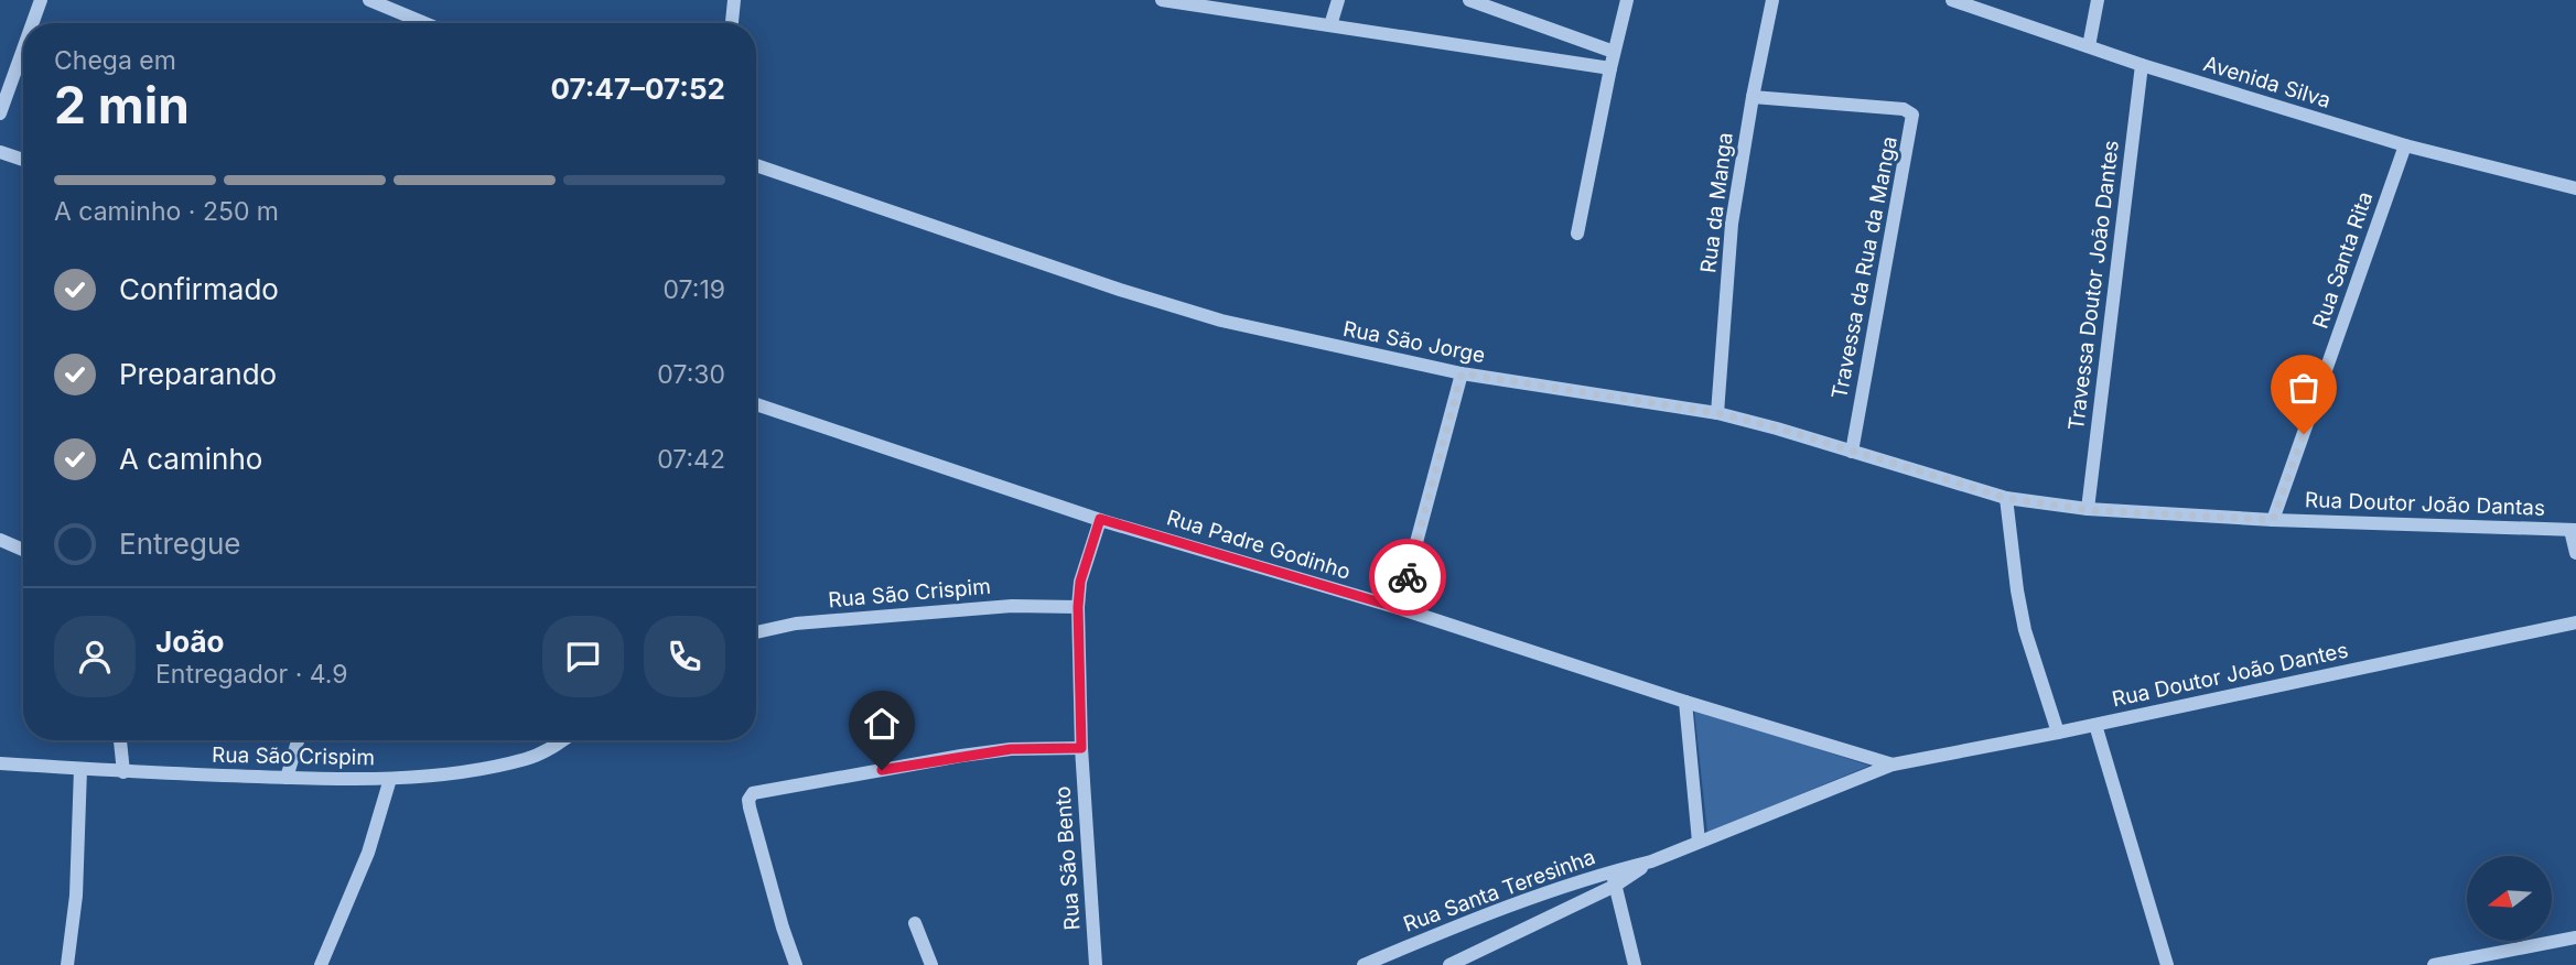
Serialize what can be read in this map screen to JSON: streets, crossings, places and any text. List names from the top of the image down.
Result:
{
  "streets": {
    "street": [
      "Avenida Silva",
      "Rua da Manga",
      "Rua Santa Rita",
      "Travessa da Rua da Manga",
      "Travessa Doutor João Dantes",
      "Rua São Jorge",
      "Rua Doutor João Dantas",
      "Rua Padre Godinho",
      "Rua São Crispim",
      "Rua Doutor João Dantes",
      "Rua São Bento",
      "Rua Santa Teresinha"
    ]
  },
  "crossings": [
    ["Avenida Silva", "Rua Santa Rita"],
    ["Avenida Silva", "Travessa Doutor João Dantes"],
    ["Rua da Manga", "Travessa da Rua da Manga"],
    ["Rua da Manga", "Rua São Jorge"],
    ["Rua Santa Rita", "Rua Doutor João Dantas"],
    ["Travessa da Rua da Manga", "Rua São Jorge"],
    ["Travessa Doutor João Dantes", "Rua São Jorge"],
    ["Travessa Doutor João Dantes", "Rua Doutor João Dantas"],
    ["Rua São Jorge", "Rua Doutor João Dantas"],
    ["Rua Padre Godinho", "Rua Doutor João Dantes"],
    ["Rua Padre Godinho", "Rua São Bento"],
    ["Rua Padre Godinho", "Rua Santa Teresinha"],
    ["Rua São Crispim", "Rua São Bento"],
    ["Rua Doutor João Dantes", "Rua Santa Teresinha"]
  ],
  "north": "left",
  "page": {
    "heading": ["2 min", "Chega em", "07:47–07:52"],
    "panel": ["João", "Entregador · 4.9"],
    "bar": "A caminho · 250 m",
    "list": [
      ["Confirmado", "07:19"],
      ["Preparando", "07:30"],
      ["A caminho", "07:42"],
      "Entregue"
    ]
  }
}
